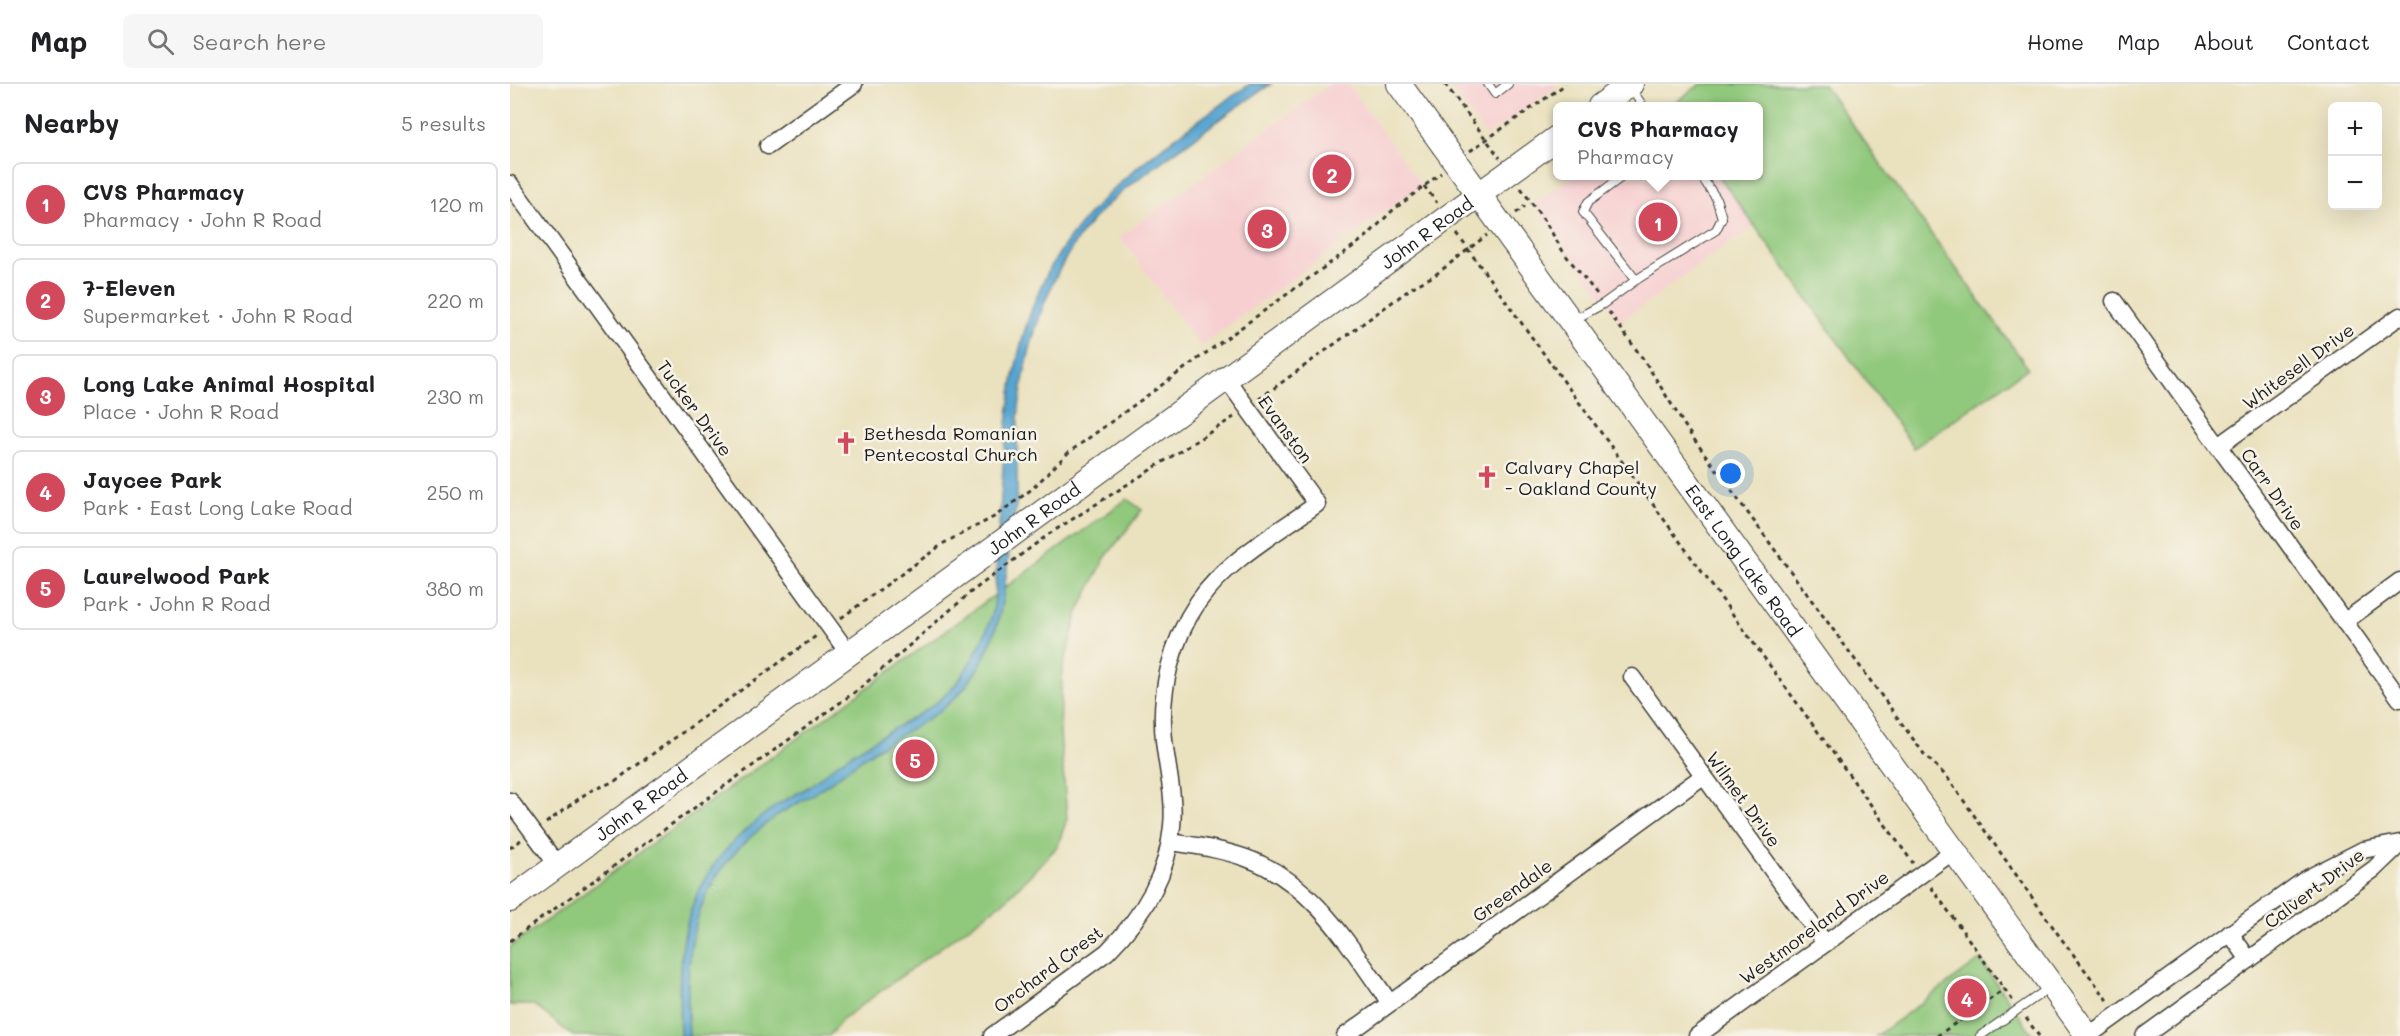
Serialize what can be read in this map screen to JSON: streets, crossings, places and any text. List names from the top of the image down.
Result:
{
  "streets": {
    "main road": ["John R Road", "East Long Lake Road"],
    "street": [
      "Whitesell Drive",
      "Tucker Drive",
      "Evanston",
      "Carr Drive",
      "Wilmet Drive",
      "Calvert Drive",
      "Greendale",
      "Westmoreland Drive",
      "Orchard Crest"
    ]
  },
  "crossings": [
    ["John R Road", "Tucker Drive"],
    ["John R Road", "Evanston"],
    ["John R Road", "East Long Lake Road"],
    ["Whitesell Drive", "Carr Drive"],
    ["Evanston", "Orchard Crest"],
    ["East Long Lake Road", "Calvert Drive"],
    ["East Long Lake Road", "Westmoreland Drive"],
    ["Wilmet Drive", "Greendale"],
    ["Wilmet Drive", "Westmoreland Drive"]
  ],
  "places": {
    "church": ["Bethesda Romanian Pentecostal Church", "Calvary Chapel - Oakland County"]
  },
  "page": {
    "header": "Map",
    "search": "Search here",
    "nav": [
      "Home",
      "Map",
      "About",
      "Contact"
    ],
    "heading": ["Nearby", "5 results"],
    "map_buttons": ["+", "−"],
    "popup": ["CVS Pharmacy", "Pharmacy"],
    "pins": [
      "2",
      "1",
      "3",
      "5",
      "4"
    ],
    "list": [
      {
        "mark": "1",
        "name": "CVS Pharmacy",
        "note": "Pharmacy · John R Road",
        "value": "120 m"
      },
      {
        "mark": "2",
        "name": "7-Eleven",
        "note": "Supermarket · John R Road",
        "value": "220 m"
      },
      {
        "mark": "3",
        "name": "Long Lake Animal Hospital",
        "note": "Place · John R Road",
        "value": "230 m"
      },
      {
        "mark": "4",
        "name": "Jaycee Park",
        "note": "Park · East Long Lake Road",
        "value": "250 m"
      },
      {
        "mark": "5",
        "name": "Laurelwood Park",
        "note": "Park · John R Road",
        "value": "380 m"
      }
    ]
  }
}
